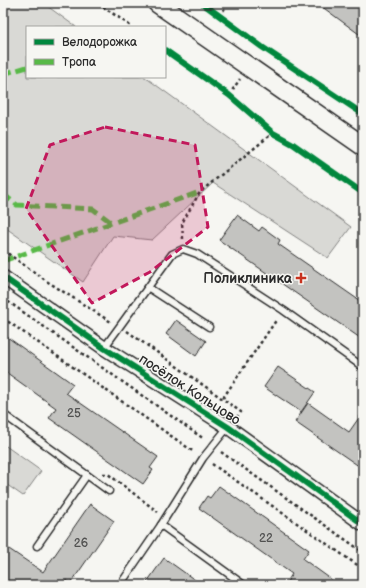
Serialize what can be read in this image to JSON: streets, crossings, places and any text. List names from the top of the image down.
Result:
{
  "streets": {
    "street": ["посёлок Кольцово"]
  },
  "places": {
    "health": ["Поликлиника"]
  },
  "house_numbers": ["25", "22", "26"],
  "legend": ["Велодорожка", "Тропа"]
}
